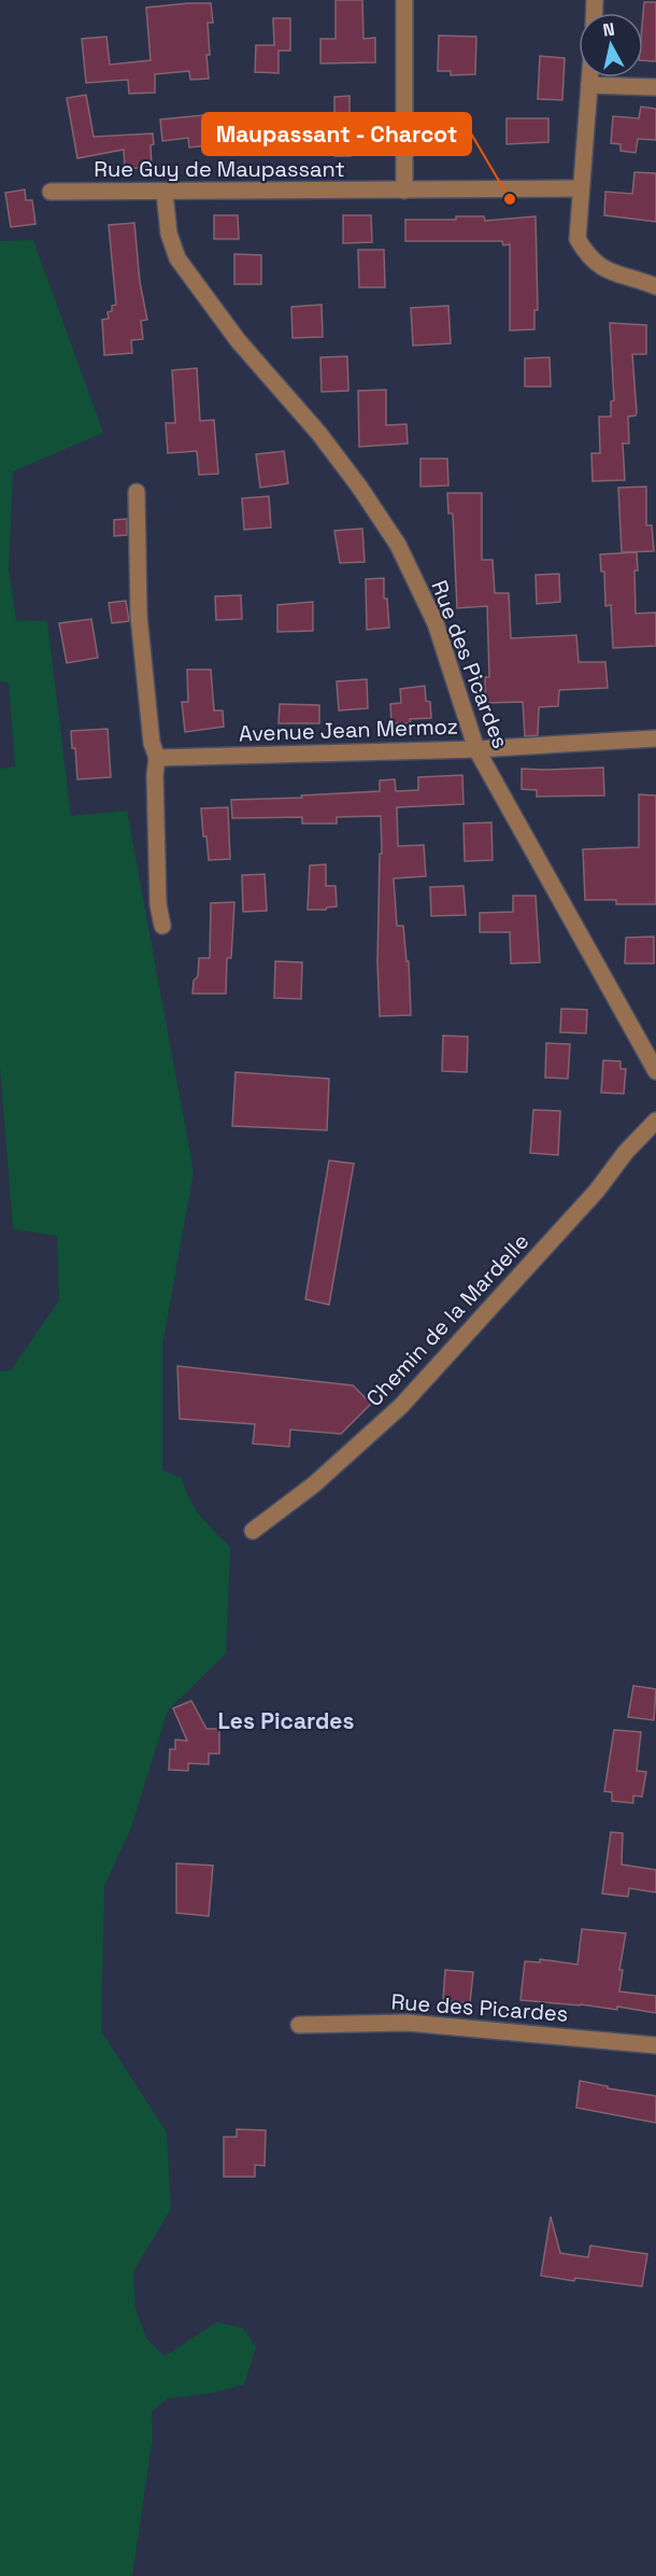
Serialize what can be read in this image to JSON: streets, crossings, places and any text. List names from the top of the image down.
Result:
{
  "streets": {
    "street": [
      "Rue Guy de Maupassant",
      "Rue des Picardes",
      "Avenue Jean Mermoz",
      "Chemin de la Mardelle"
    ]
  },
  "crossings": [
    ["Rue Guy de Maupassant", "Rue des Picardes"],
    ["Rue des Picardes", "Avenue Jean Mermoz"]
  ],
  "districts": ["Les Picardes"],
  "places": ["Maupassant - Charcot"],
  "north": "top"
}
